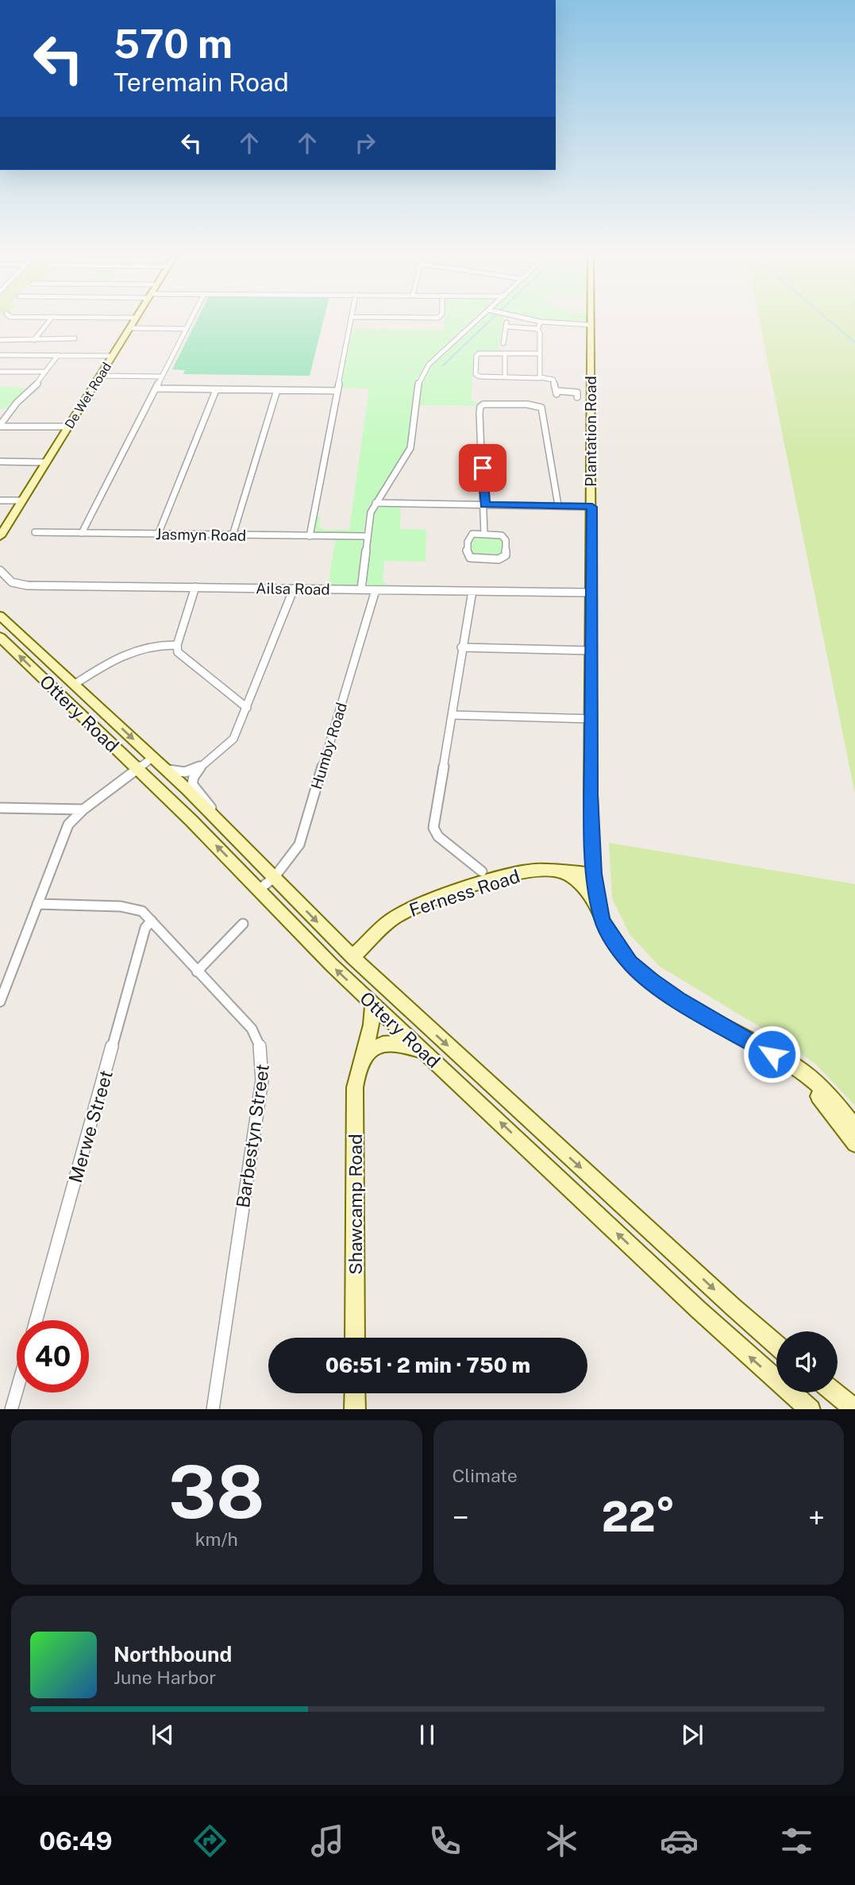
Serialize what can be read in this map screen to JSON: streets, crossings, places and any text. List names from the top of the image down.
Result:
{
  "streets": {
    "street": [
      "De Wet Road",
      "Plantation Road",
      "Jasmyn Road",
      "Ailsa Road",
      "Ottery Road",
      "Humby Road",
      "Ferness Road",
      "Merwe Street",
      "Barbestyn Street",
      "Shawcamp Road"
    ]
  },
  "crossings": [
    ["Plantation Road", "Ailsa Road"],
    ["Plantation Road", "Ferness Road"],
    ["Ailsa Road", "Humby Road"],
    ["Ottery Road", "Humby Road"],
    ["Ottery Road", "Ferness Road"],
    ["Ottery Road", "Shawcamp Road"],
    ["Merwe Street", "Barbestyn Street"]
  ],
  "page": {
    "turn": ["570 m", "Teremain Road"],
    "limit": "40",
    "trip": "06:51 · 2 min · 750 m",
    "tile": [
      ["38", "km/h"],
      "Climate"
    ],
    "heat": ["−", "22°", "+"],
    "song": ["Northbound", "June Harbor"],
    "tabs": "06:49"
  }
}
